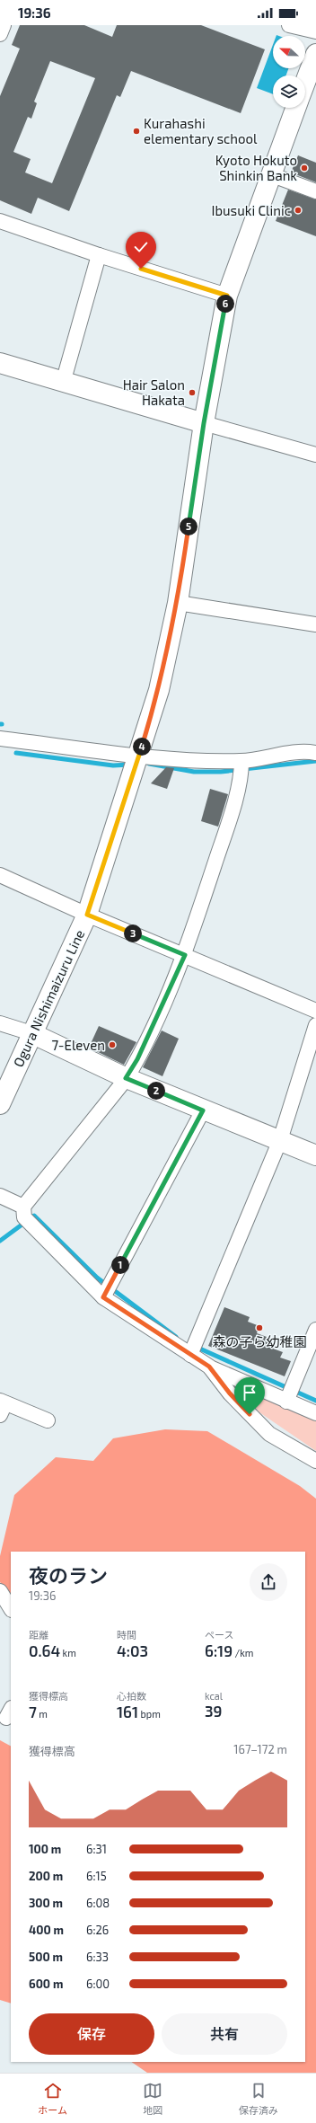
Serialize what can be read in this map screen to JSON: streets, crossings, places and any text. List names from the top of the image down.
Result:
{
  "streets": {
    "main road": ["Ogura Nishimaizuru Line"]
  },
  "places": [
    "Kurahashi elementary school",
    "Kyoto Hokuto Shinkin Bank",
    "Ibusuki Clinic",
    "Hair Salon Hakata",
    "7-Eleven",
    "森の子ら幼稚園"
  ],
  "north": "left",
  "page": {
    "status": "19:36",
    "pins": [
      "6",
      "5",
      "4",
      "3",
      "2",
      "1"
    ],
    "heading": ["夜のラン", "19:36"],
    "stats": [
      ["距離", "0.64 km"],
      ["時間", "4:03"],
      ["ペース", "6:19 /km"],
      ["獲得標高", "7 m"],
      ["心拍数", "161 bpm"],
      ["kcal", "39"]
    ],
    "chart": ["獲得標高", "167–172 m"],
    "list": [
      {
        "name": "100 m",
        "note": "6:31"
      },
      {
        "name": "200 m",
        "note": "6:15"
      },
      {
        "name": "300 m",
        "note": "6:08"
      },
      {
        "name": "400 m",
        "note": "6:26"
      },
      {
        "name": "500 m",
        "note": "6:33"
      },
      {
        "name": "600 m",
        "note": "6:00"
      }
    ],
    "buttons": ["保存", "共有"],
    "tabs": ["ホーム", "地図", "保存済み"]
  }
}
